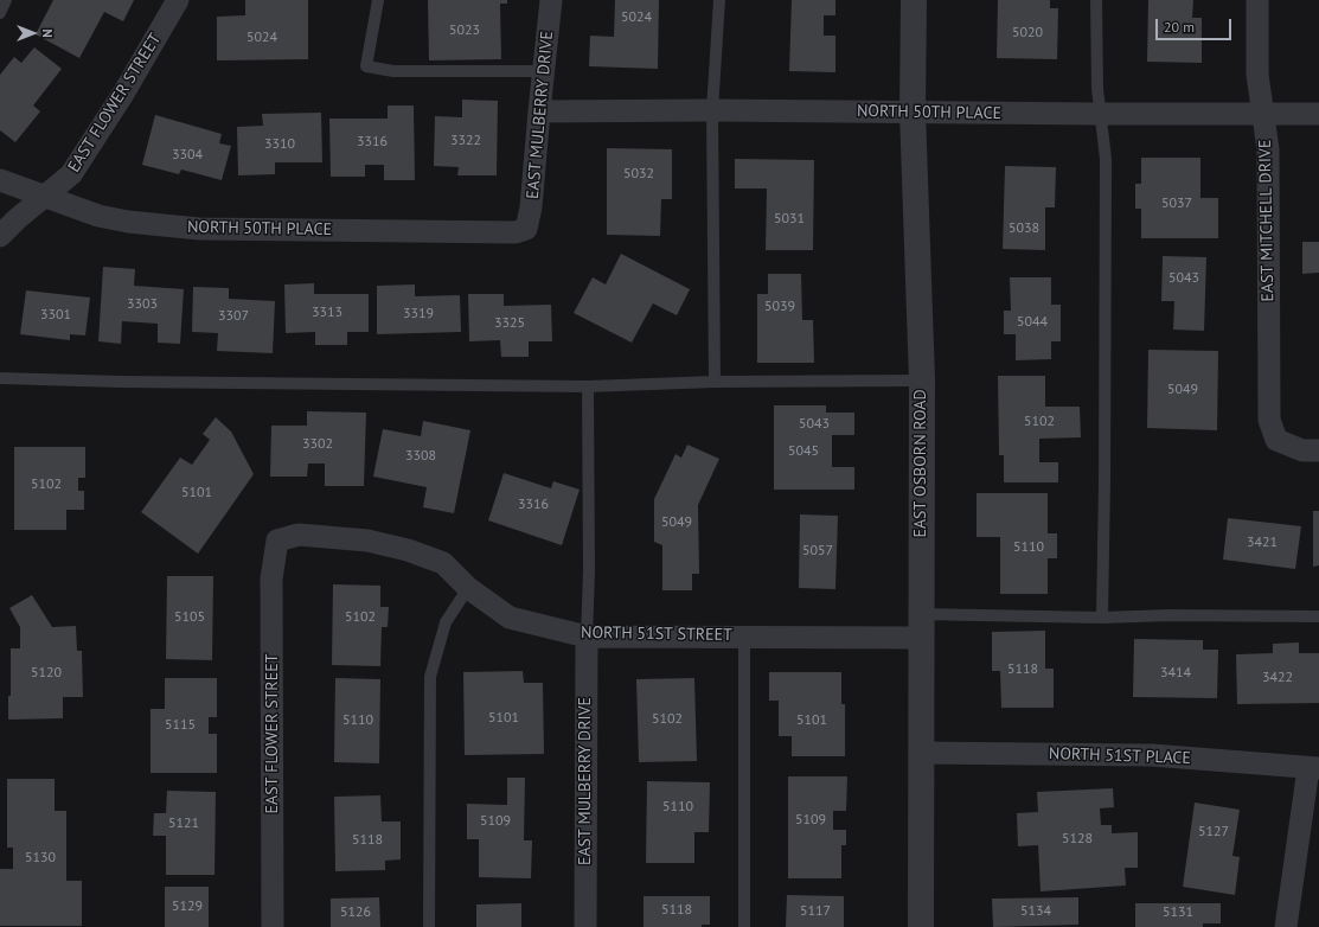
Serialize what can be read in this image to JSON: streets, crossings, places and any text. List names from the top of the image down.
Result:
{
  "streets": {
    "street": [
      "EAST FLOWER STREET",
      "NORTH 50TH PLACE",
      "EAST MULBERRY DRIVE",
      "EAST MITCHELL DRIVE",
      "EAST OSBORN ROAD",
      "NORTH 51ST STREET",
      "NORTH 51ST PLACE"
    ]
  },
  "crossings": [
    ["EAST FLOWER STREET", "NORTH 50TH PLACE"],
    ["EAST FLOWER STREET", "NORTH 51ST STREET"],
    ["NORTH 50TH PLACE", "EAST MULBERRY DRIVE"],
    ["NORTH 50TH PLACE", "EAST MITCHELL DRIVE"],
    ["NORTH 50TH PLACE", "EAST OSBORN ROAD"],
    ["EAST MULBERRY DRIVE", "NORTH 51ST STREET"],
    ["EAST OSBORN ROAD", "NORTH 51ST STREET"],
    ["EAST OSBORN ROAD", "NORTH 51ST PLACE"]
  ],
  "house_numbers": [
    "5024",
    "5023",
    "5020",
    "5024",
    "3322",
    "3316",
    "3310",
    "3304",
    "5032",
    "5037",
    "5031",
    "5038",
    "5043",
    "3303",
    "5039",
    "3313",
    "3319",
    "3301",
    "3307",
    "5044",
    "3325",
    "5049",
    "5102",
    "5043",
    "3302",
    "5045",
    "3308",
    "5102",
    "5101",
    "3316",
    "5049",
    "3421",
    "5110",
    "5057",
    "5105",
    "5102",
    "5118",
    "5120",
    "3414",
    "3422",
    "5101",
    "5102",
    "5110",
    "5101",
    "5115",
    "5110",
    "5109",
    "5109",
    "5121",
    "5127",
    "5128",
    "5118",
    "5130",
    "5129",
    "5118",
    "5117",
    "5134",
    "5126",
    "5131"
  ],
  "scale_bar": "20 m",
  "north": "right"
}
